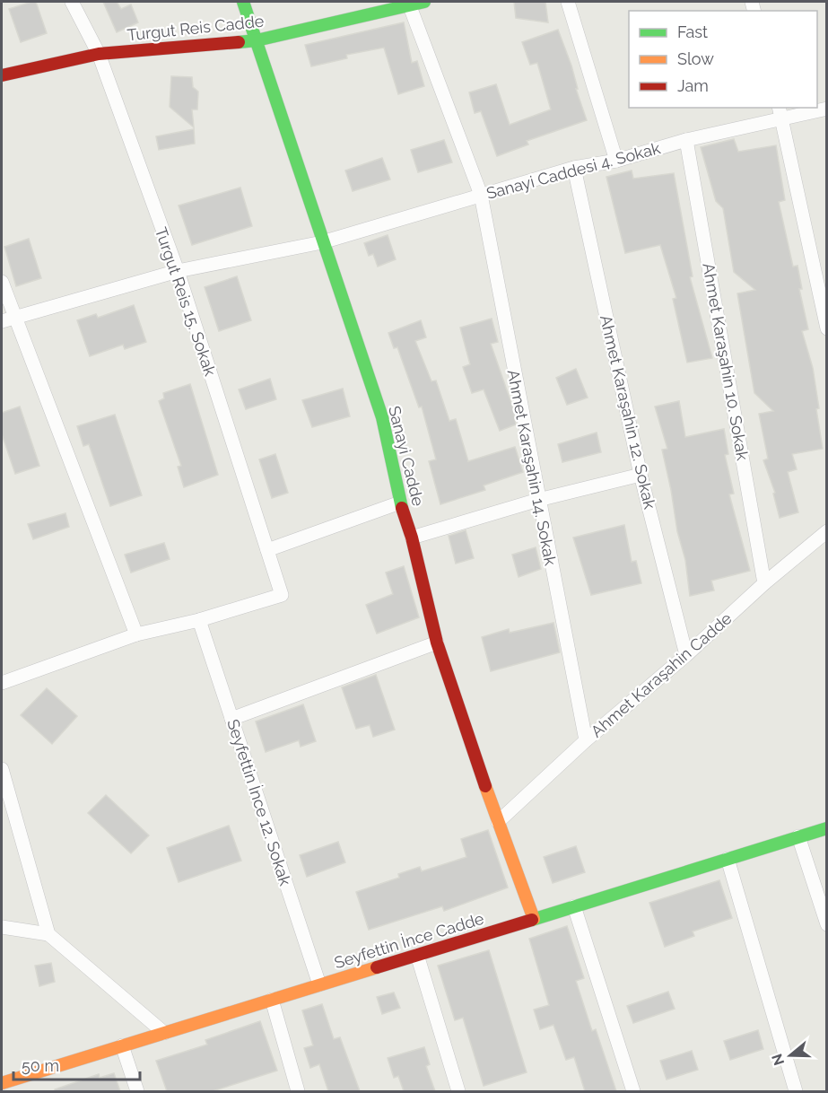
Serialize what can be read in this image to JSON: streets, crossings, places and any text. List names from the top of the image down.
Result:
{
  "streets": {
    "street": [
      "Turgut Reis Cadde",
      "Sanayi Caddesi 4. Sokak",
      "Turgut Reis 15. Sokak",
      "Ahmet Karaşahin 10. Sokak",
      "Ahmet Karaşahin 12. Sokak",
      "Sanayi Cadde",
      "Ahmet Karaşahin 14. Sokak",
      "Ahmet Karaşahin Cadde",
      "Seyfettin İnce 12. Sokak",
      "Seyfettin İnce Cadde"
    ]
  },
  "crossings": [
    ["Turgut Reis Cadde", "Turgut Reis 15. Sokak"],
    ["Turgut Reis Cadde", "Sanayi Cadde"],
    ["Turgut Reis Cadde", "Ahmet Karaşahin 14. Sokak"],
    ["Sanayi Caddesi 4. Sokak", "Turgut Reis 15. Sokak"],
    ["Sanayi Caddesi 4. Sokak", "Ahmet Karaşahin 10. Sokak"],
    ["Sanayi Caddesi 4. Sokak", "Ahmet Karaşahin 12. Sokak"],
    ["Sanayi Caddesi 4. Sokak", "Sanayi Cadde"],
    ["Sanayi Caddesi 4. Sokak", "Ahmet Karaşahin 14. Sokak"],
    ["Turgut Reis 15. Sokak", "Seyfettin İnce 12. Sokak"],
    ["Ahmet Karaşahin 10. Sokak", "Ahmet Karaşahin Cadde"],
    ["Ahmet Karaşahin 12. Sokak", "Ahmet Karaşahin Cadde"],
    ["Sanayi Cadde", "Ahmet Karaşahin Cadde"],
    ["Sanayi Cadde", "Seyfettin İnce Cadde"],
    ["Ahmet Karaşahin 14. Sokak", "Ahmet Karaşahin Cadde"],
    ["Seyfettin İnce 12. Sokak", "Seyfettin İnce Cadde"]
  ],
  "legend": ["Fast", "Slow", "Jam"],
  "scale_bar": "50 m",
  "north": "left"
}
